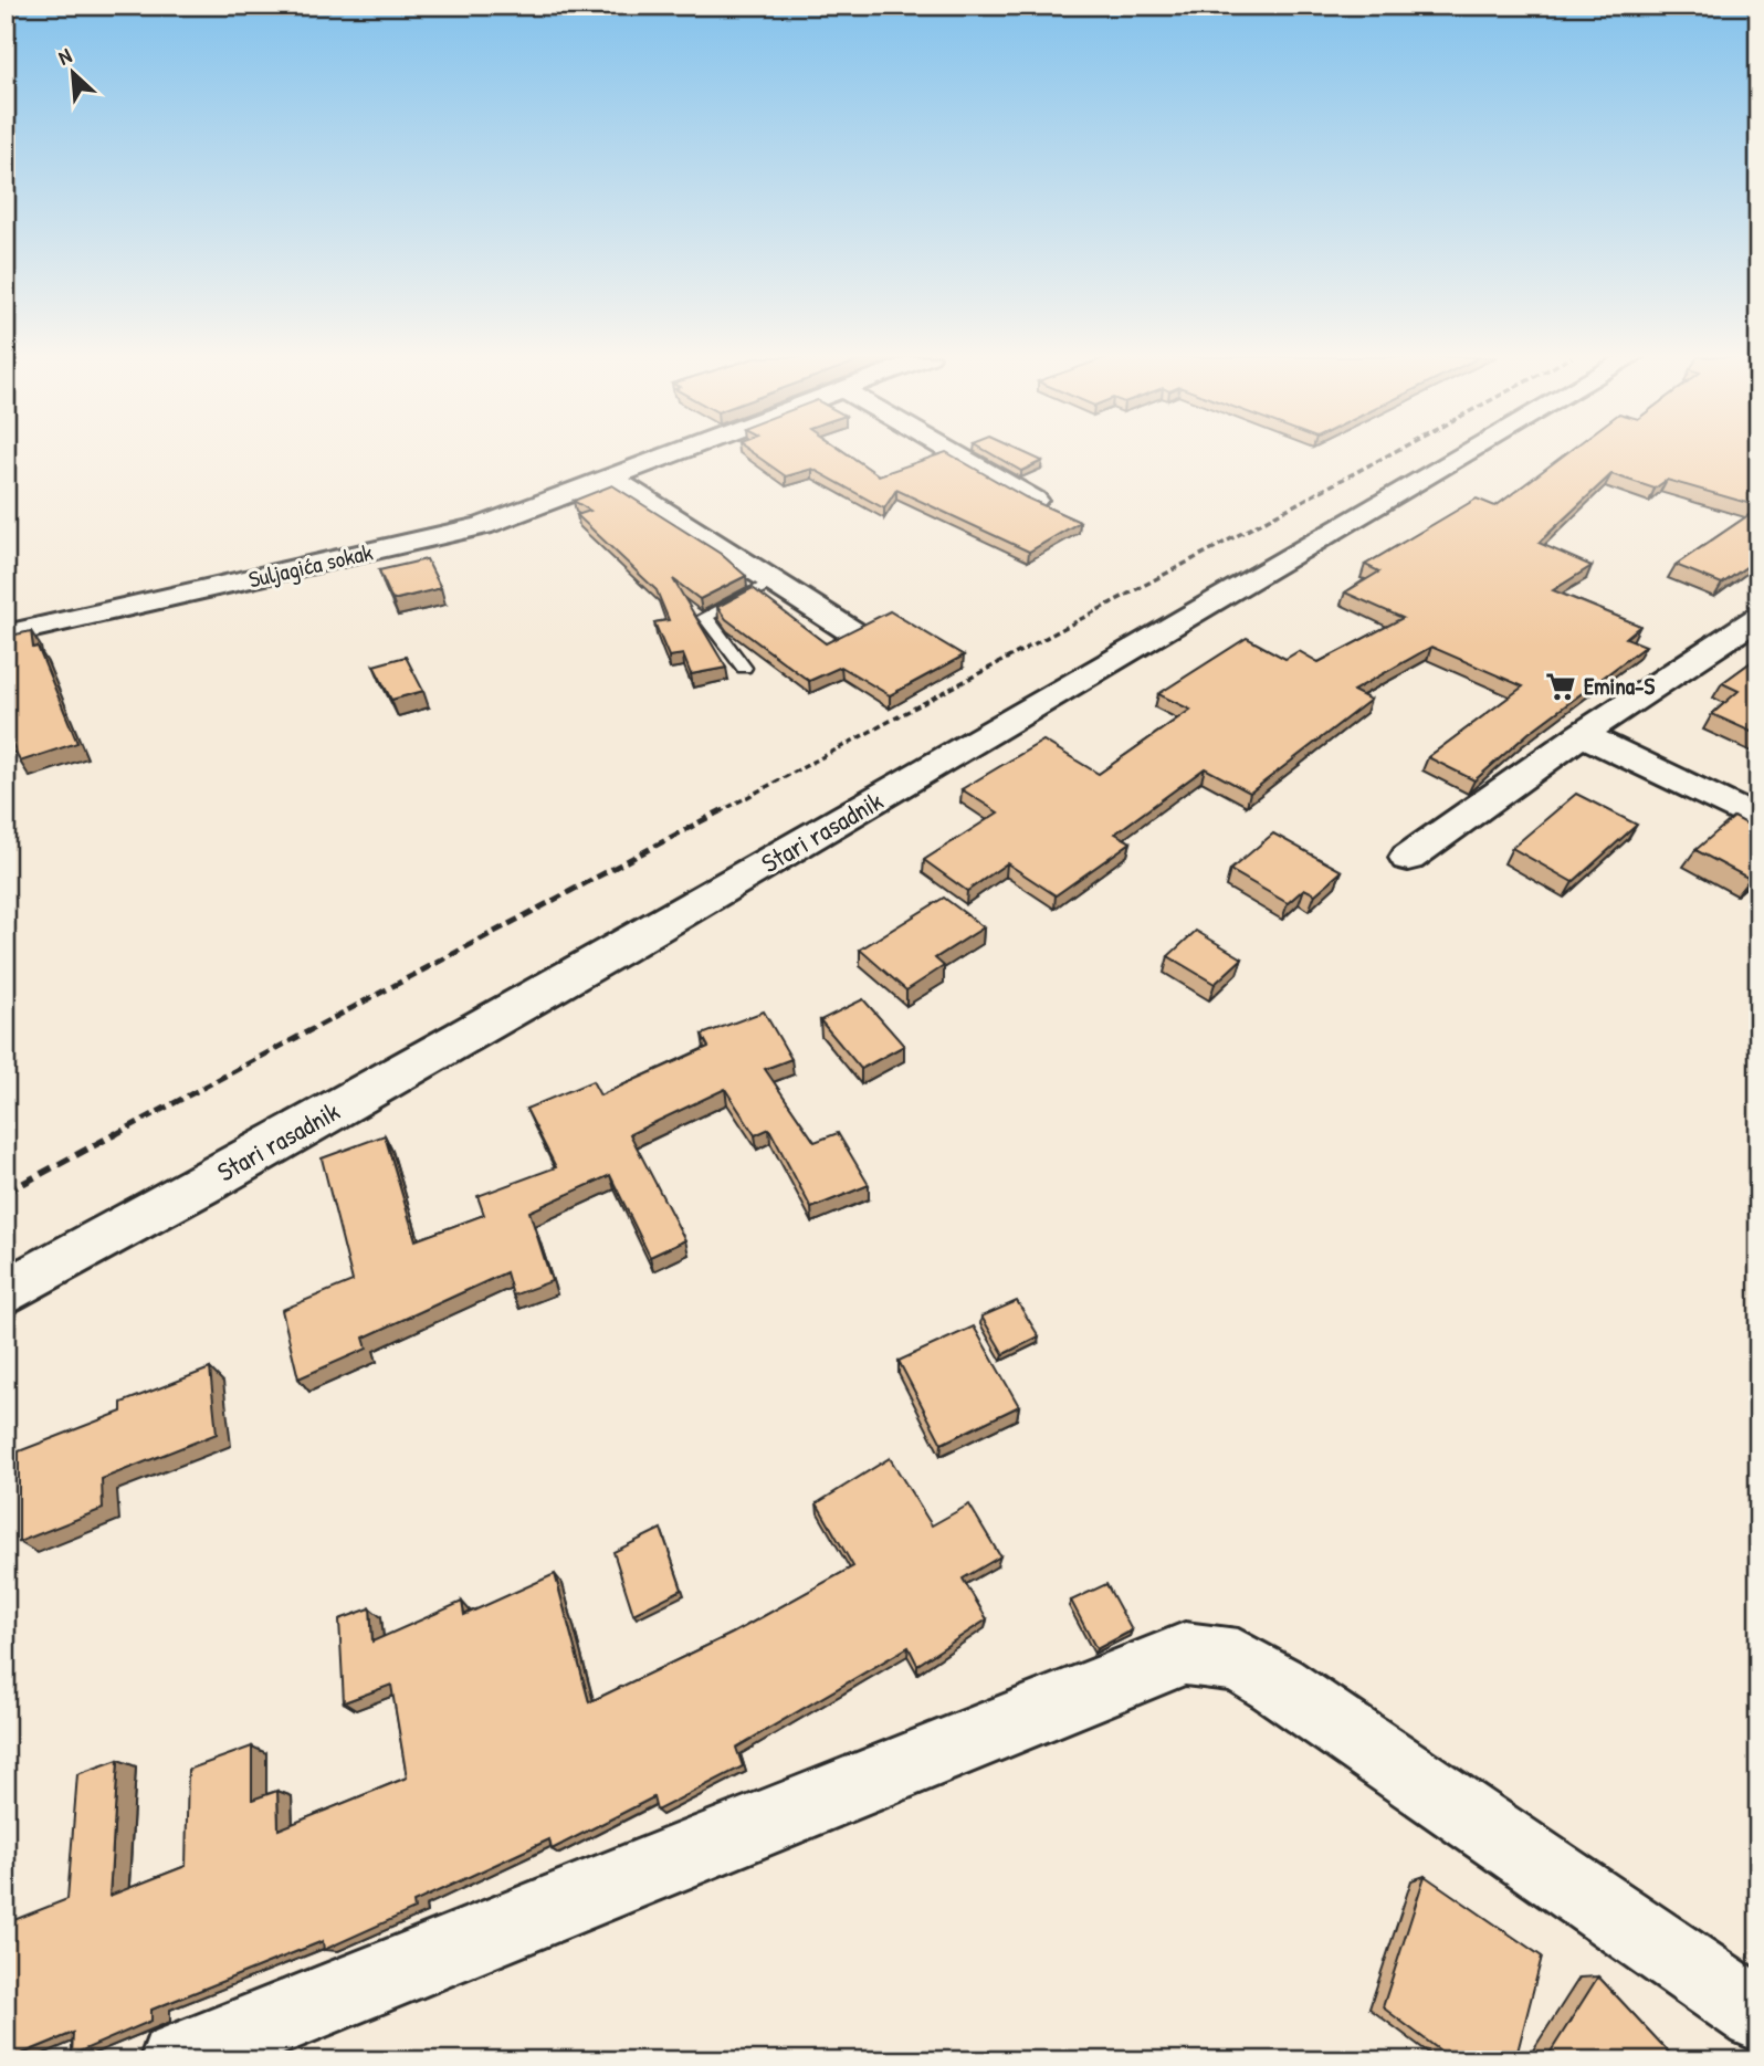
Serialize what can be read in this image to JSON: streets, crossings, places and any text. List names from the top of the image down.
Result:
{
  "streets": {
    "street": ["Suljagića sokak", "Stari rasadnik"]
  },
  "places": {
    "supermarket": ["Emina-S"]
  },
  "north": "top left"
}
